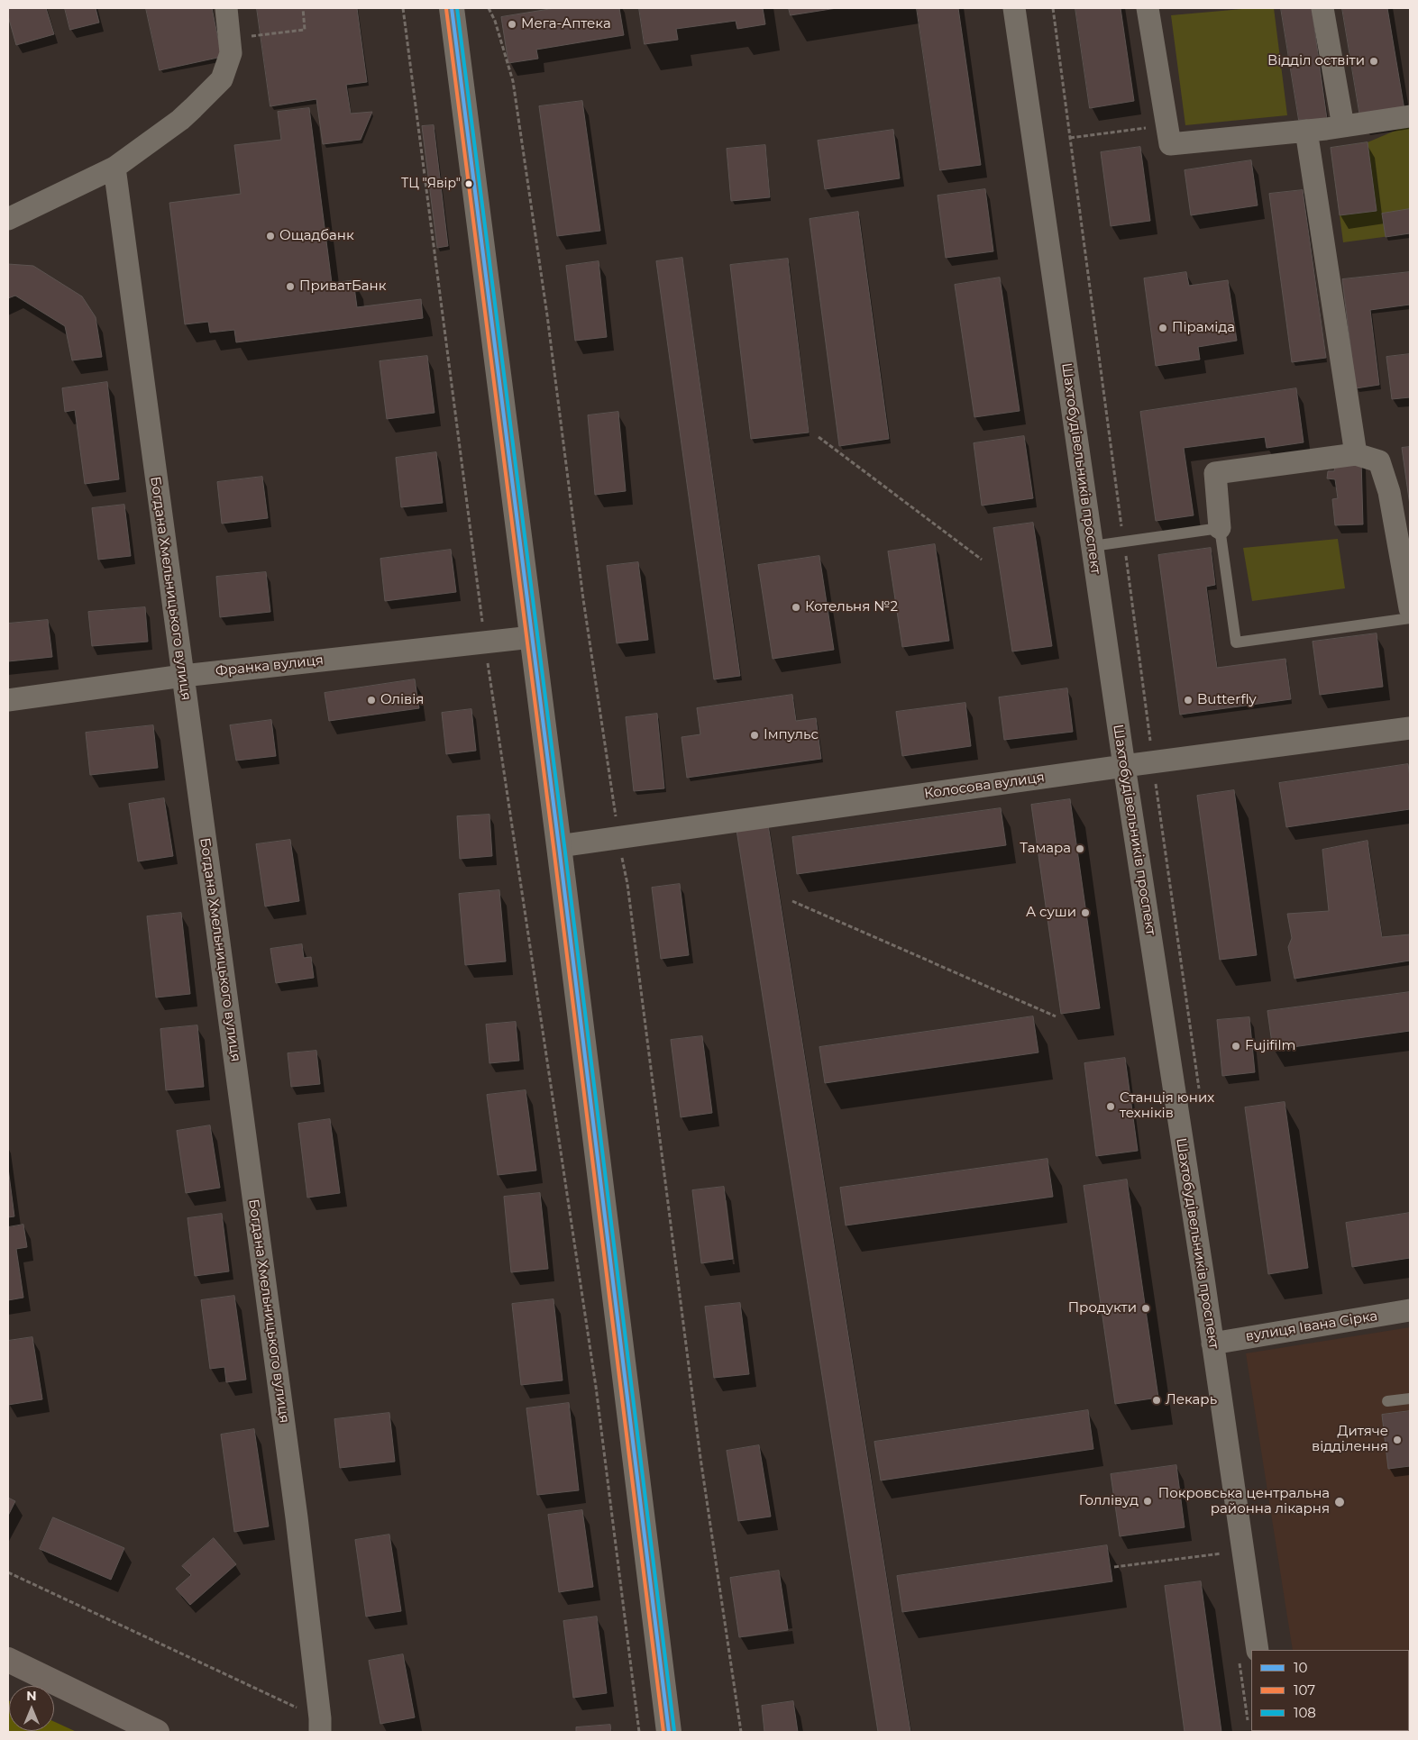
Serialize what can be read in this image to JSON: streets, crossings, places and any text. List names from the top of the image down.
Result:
{
  "streets": {
    "street": [
      "Шахтобудівельників проспект",
      "Богдана Хмельницького вулиця",
      "Франка вулиця",
      "Колосова вулиця",
      "вулиця Івана Сірка"
    ]
  },
  "crossings": [
    ["Шахтобудівельників проспект", "Колосова вулиця"],
    ["Шахтобудівельників проспект", "вулиця Івана Сірка"],
    ["Богдана Хмельницького вулиця", "Франка вулиця"]
  ],
  "places": [
    "Мега-Аптека",
    "Відділ оствіти",
    "ТЦ \"Явір\"",
    "Ощадбанк",
    "ПриватБанк",
    "Піраміда",
    "Котельня №2",
    "Олівія",
    "Butterfly",
    "Імпульс",
    "Тамара",
    "А суши",
    "Fujifilm",
    "Станція юних техніків",
    "Продукти",
    "Лекарь",
    "Дитяче відділення",
    "Голлівуд",
    "Покровська центральна районна лікарня"
  ],
  "lines": ["transit line 10", "transit line 108", "transit line 107"],
  "legend": ["10", "107", "108"],
  "north": "top"
}
